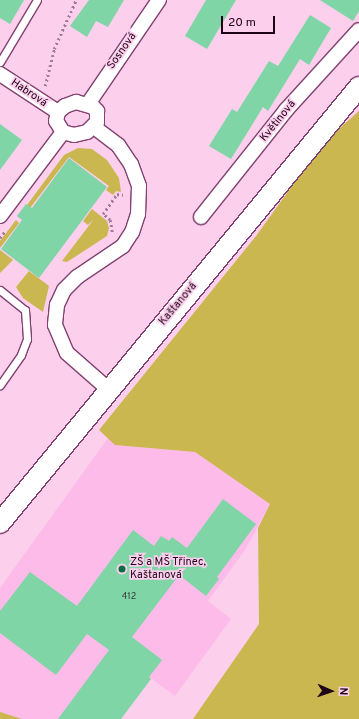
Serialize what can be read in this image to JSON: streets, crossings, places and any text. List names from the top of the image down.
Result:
{
  "streets": {
    "street": [
      "Sosnová",
      "Habrová",
      "Květinová",
      "Kaštanová"
    ]
  },
  "crossings": [
    ["Sosnová", "Habrová"]
  ],
  "places": ["ZŠ a MŠ Třinec, Kaštanová"],
  "house_numbers": ["412"],
  "scale_bar": "20 m",
  "north": "right"
}
